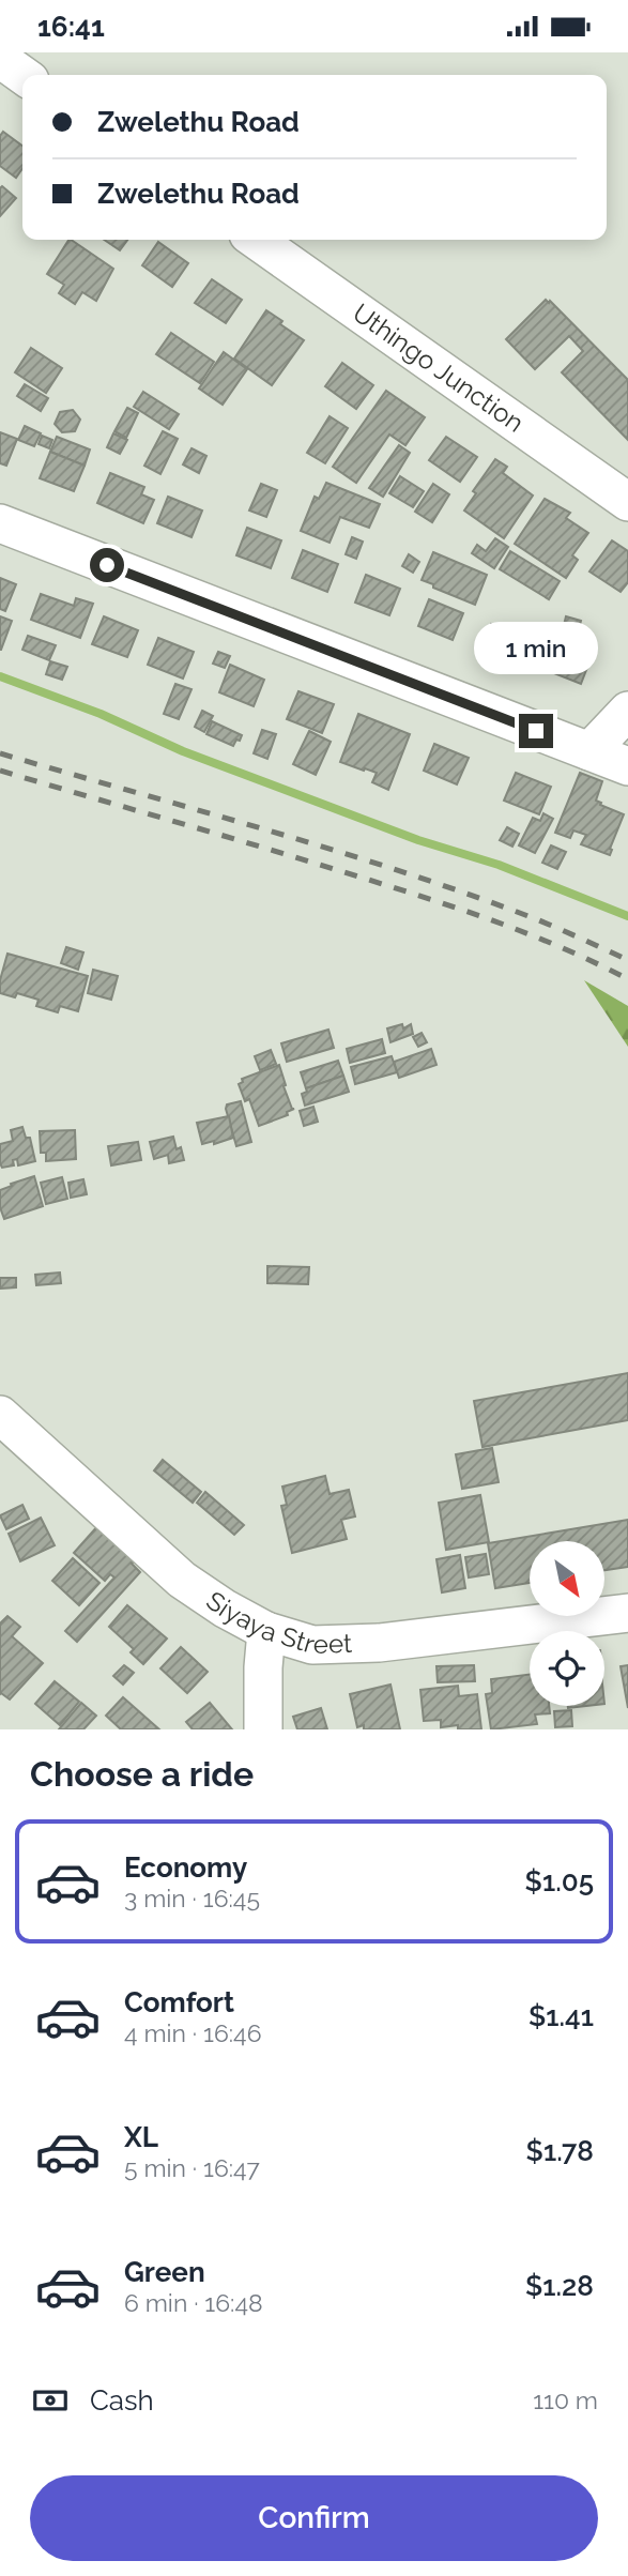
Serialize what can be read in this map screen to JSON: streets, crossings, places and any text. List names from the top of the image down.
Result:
{
  "streets": {
    "street": ["Uthingo Junction", "Siyaya Street"]
  },
  "north": "bottom right",
  "page": {
    "status": "16:41",
    "banner": ["Zwelethu Road", "Zwelethu Road"],
    "bubble": "1 min",
    "heading": "Choose a ride",
    "list": [
      {
        "name": "Economy",
        "note": "3 min · 16:45",
        "value": "$1.05"
      },
      {
        "name": "Comfort",
        "note": "4 min · 16:46",
        "value": "$1.41"
      },
      {
        "name": "XL",
        "note": "5 min · 16:47",
        "value": "$1.78"
      },
      {
        "name": "Green",
        "note": "6 min · 16:48",
        "value": "$1.28"
      }
    ],
    "pay": ["Cash", "110 m"],
    "buttons": "Confirm"
  }
}
